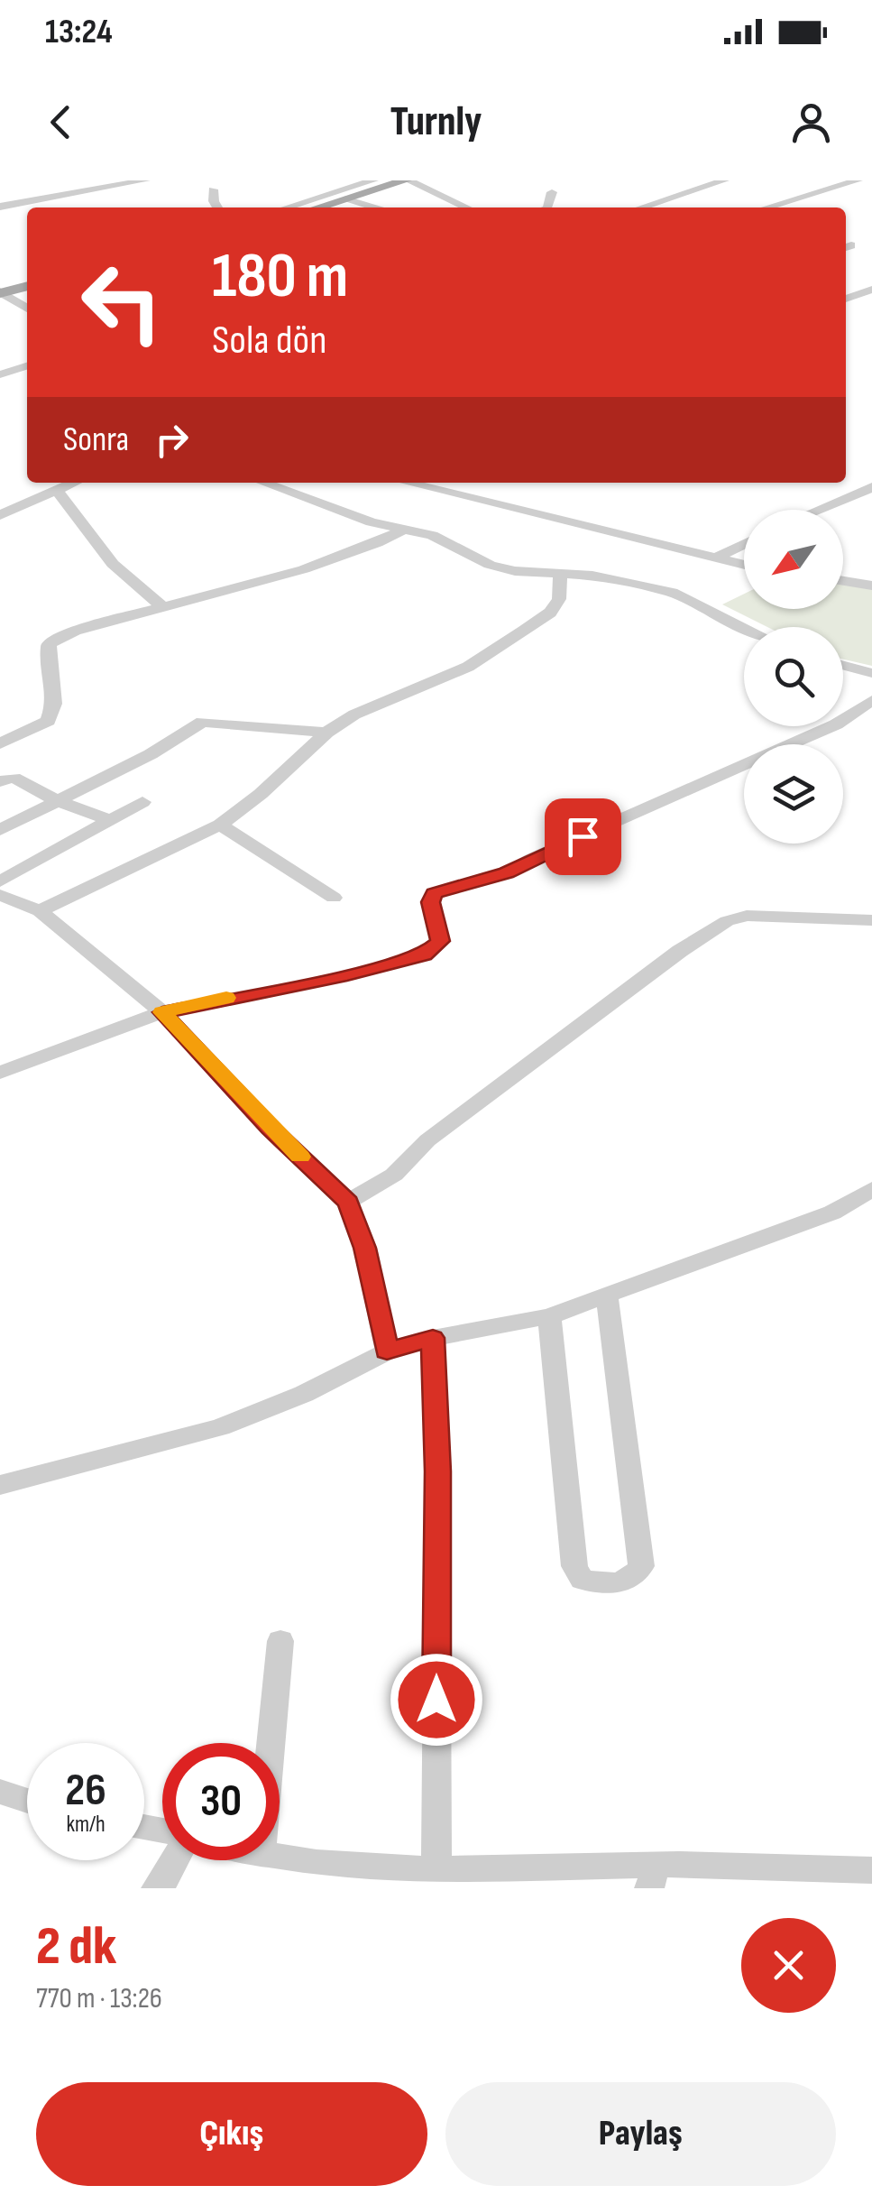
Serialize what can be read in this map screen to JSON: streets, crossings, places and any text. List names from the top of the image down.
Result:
{
  "north": "bottom left",
  "page": {
    "status": "13:24",
    "header": "Turnly",
    "turn": ["180 m", "Sola dön"],
    "then": "Sonra",
    "speed": "26 km/h",
    "limit": "30",
    "heading": ["2 dk", "770 m · 13:26"],
    "buttons": ["Çıkış", "Paylaş"]
  }
}
